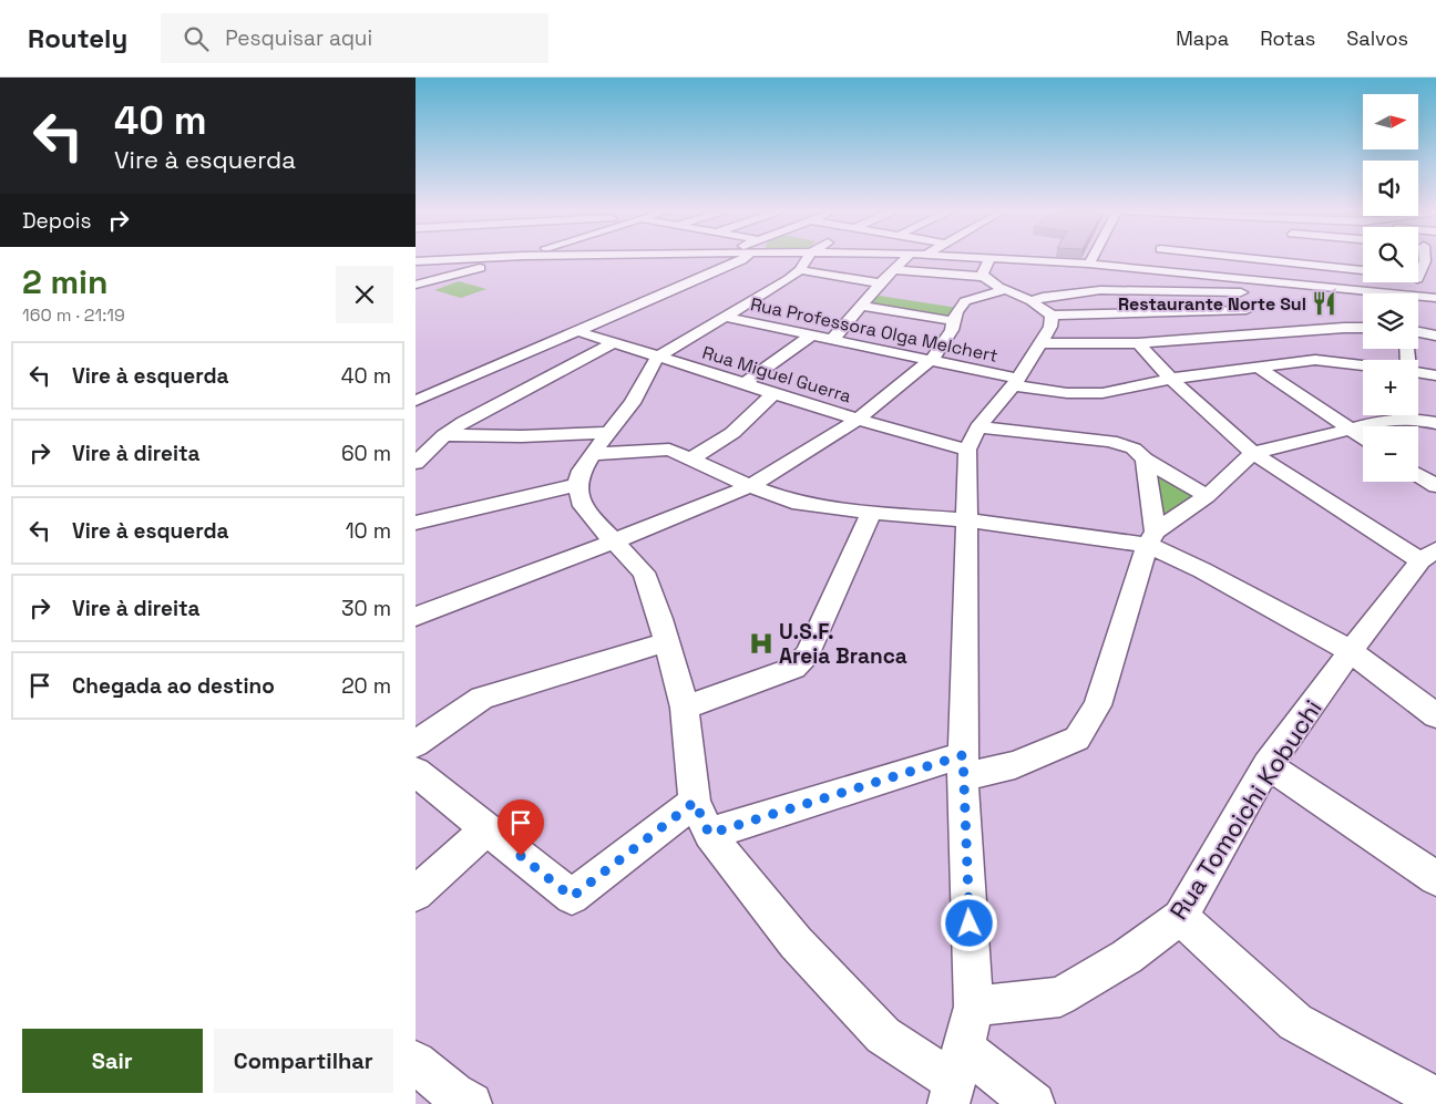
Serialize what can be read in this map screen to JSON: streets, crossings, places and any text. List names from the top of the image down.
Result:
{
  "streets": {
    "street": ["Rua Professora Olga Melchert", "Rua Miguel Guerra", "Rua Tomoichi Kobuchi"]
  },
  "places": {
    "restaurant": ["Restaurante Norte Sul"],
    "hospital": ["U.S.F. Areia Branca"]
  },
  "north": "right",
  "page": {
    "header": "Routely",
    "search": "Pesquisar aqui",
    "nav": ["Mapa", "Rotas", "Salvos"],
    "turn": ["40 m", "Vire à esquerda"],
    "map_buttons": ["+", "−"],
    "then": "Depois",
    "heading": ["2 min", "160 m · 21:19"],
    "list": [
      {
        "name": "Vire à esquerda",
        "value": "40 m"
      },
      {
        "name": "Vire à direita",
        "value": "60 m"
      },
      {
        "name": "Vire à esquerda",
        "value": "10 m"
      },
      {
        "name": "Vire à direita",
        "value": "30 m"
      },
      {
        "name": "Chegada ao destino",
        "value": "20 m"
      }
    ],
    "buttons": ["Sair", "Compartilhar"]
  }
}
